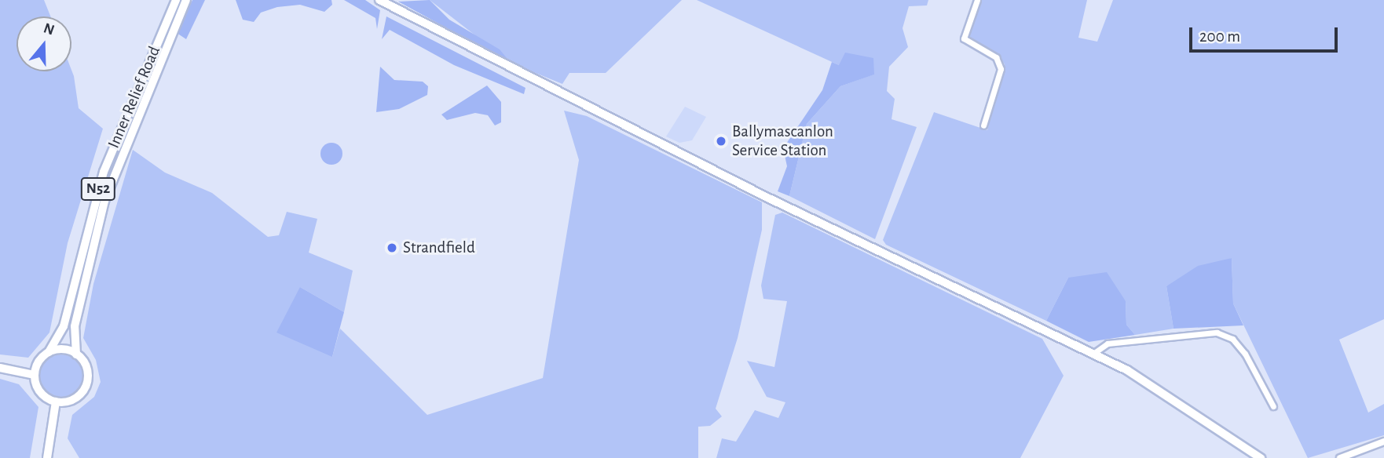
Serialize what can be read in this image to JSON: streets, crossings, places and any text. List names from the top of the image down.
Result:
{
  "streets": {
    "main road": ["Inner Relief Road", "N52"]
  },
  "crossings": [
    ["Inner Relief Road", "N52"]
  ],
  "places": ["Ballymascanlon Service Station", "Strandfield"],
  "scale_bar": "200 m",
  "north": "top"
}
